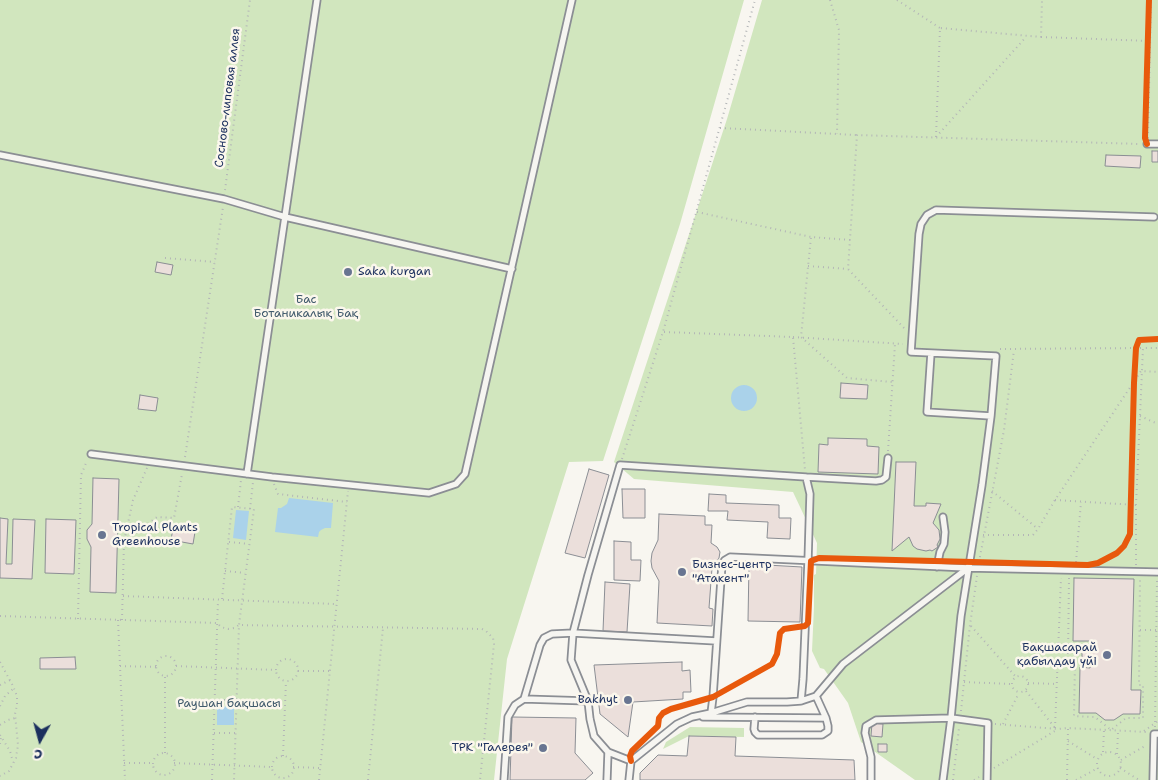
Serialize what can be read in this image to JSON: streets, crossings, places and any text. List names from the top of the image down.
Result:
{
  "streets": {
    "path": ["Сосново-липовая аллея"]
  },
  "parks": ["Бас Ботаникалық Бақ", "Раушан бақшасы"],
  "places": [
    "Saka kurgan",
    "Tropical Plants Greenhouse",
    "Бизнес-центр \"Атакент\"",
    "Бақшасарай қабылдау үйі",
    "Bakhyt",
    "ТРК \"Галерея\""
  ],
  "north": "bottom"
}
